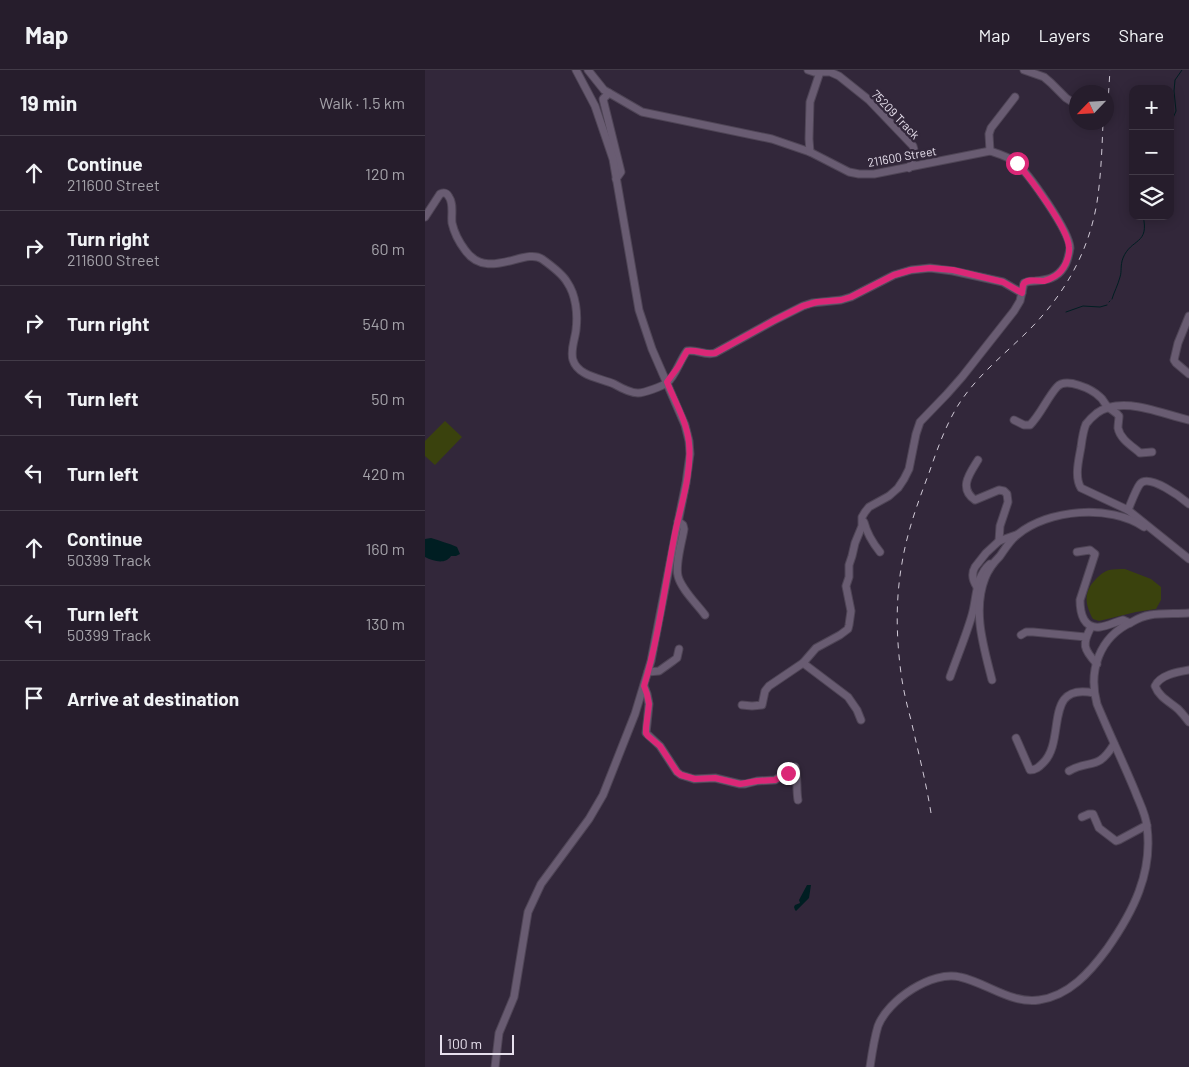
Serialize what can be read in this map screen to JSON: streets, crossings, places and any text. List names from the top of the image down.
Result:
{
  "streets": {
    "street": ["75209 Track", "211600 Street"]
  },
  "crossings": [
    ["75209 Track", "211600 Street"]
  ],
  "scale_bar": "100 m",
  "north": "bottom left",
  "page": {
    "header": "Map",
    "nav": ["Map", "Layers", "Share"],
    "heading": ["19 min", "Walk · 1.5 km"],
    "map_buttons": ["+", "−"],
    "list": [
      ["Continue", "211600 Street", "120 m"],
      ["Turn right", "211600 Street", "60 m"],
      ["Turn right", "540 m"],
      ["Turn left", "50 m"],
      ["Turn left", "420 m"],
      ["Continue", "50399 Track", "160 m"],
      ["Turn left", "50399 Track", "130 m"],
      "Arrive at destination"
    ],
    "scale": "100 m"
  }
}
